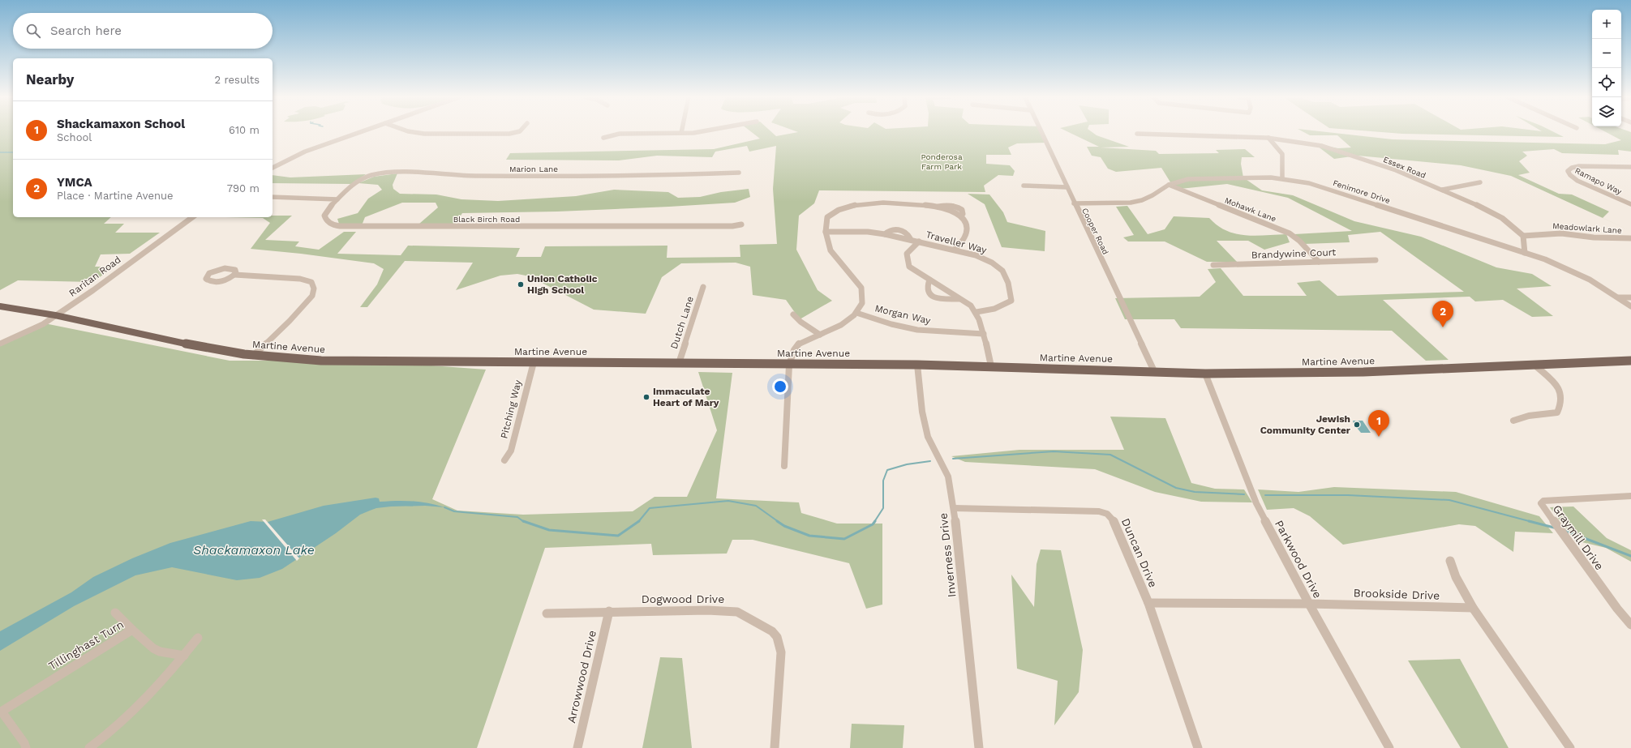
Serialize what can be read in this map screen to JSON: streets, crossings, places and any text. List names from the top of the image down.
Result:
{
  "streets": {
    "main road": ["Martine Avenue"],
    "street": [
      "Essex Road",
      "Marion Lane",
      "Ramapo Way",
      "Fenimore Drive",
      "Mohawk Lane",
      "Black Birch Road",
      "Meadowlark Lane",
      "Cooper Road",
      "Traveller Way",
      "Brandywine Court",
      "Raritan Road",
      "Morgan Way",
      "Dutch Lane",
      "Pitching Way",
      "Graymill Drive",
      "Duncan Drive",
      "Inverness Drive",
      "Parkwood Drive",
      "Brookside Drive",
      "Dogwood Drive",
      "Tillinghast Turn",
      "Arrowwood Drive"
    ]
  },
  "crossings": [
    ["Essex Road", "Meadowlark Lane"],
    ["Marion Lane", "Black Birch Road"],
    ["Fenimore Drive", "Mohawk Lane"],
    ["Fenimore Drive", "Cooper Road"],
    ["Mohawk Lane", "Brandywine Court"],
    ["Cooper Road", "Martine Avenue"],
    ["Raritan Road", "Martine Avenue"],
    ["Dutch Lane", "Martine Avenue"],
    ["Martine Avenue", "Pitching Way"],
    ["Martine Avenue", "Inverness Drive"],
    ["Martine Avenue", "Parkwood Drive"],
    ["Duncan Drive", "Inverness Drive"],
    ["Duncan Drive", "Brookside Drive"],
    ["Parkwood Drive", "Brookside Drive"],
    ["Dogwood Drive", "Arrowwood Drive"]
  ],
  "water": ["Shackamaxon Lake"],
  "parks": ["Ponderosa Farm Park"],
  "places": ["Union Catholic High School", "Immaculate Heart of Mary", "Jewish Community Center"],
  "page": {
    "map_buttons": ["+", "−"],
    "search": "Search here",
    "heading": ["Nearby", "2 results"],
    "list": [
      {
        "mark": "1",
        "name": "Shackamaxon School",
        "note": "School",
        "value": "610 m"
      },
      {
        "mark": "2",
        "name": "YMCA",
        "note": "Place · Martine Avenue",
        "value": "790 m"
      }
    ],
    "pins": ["2", "1"]
  }
}
